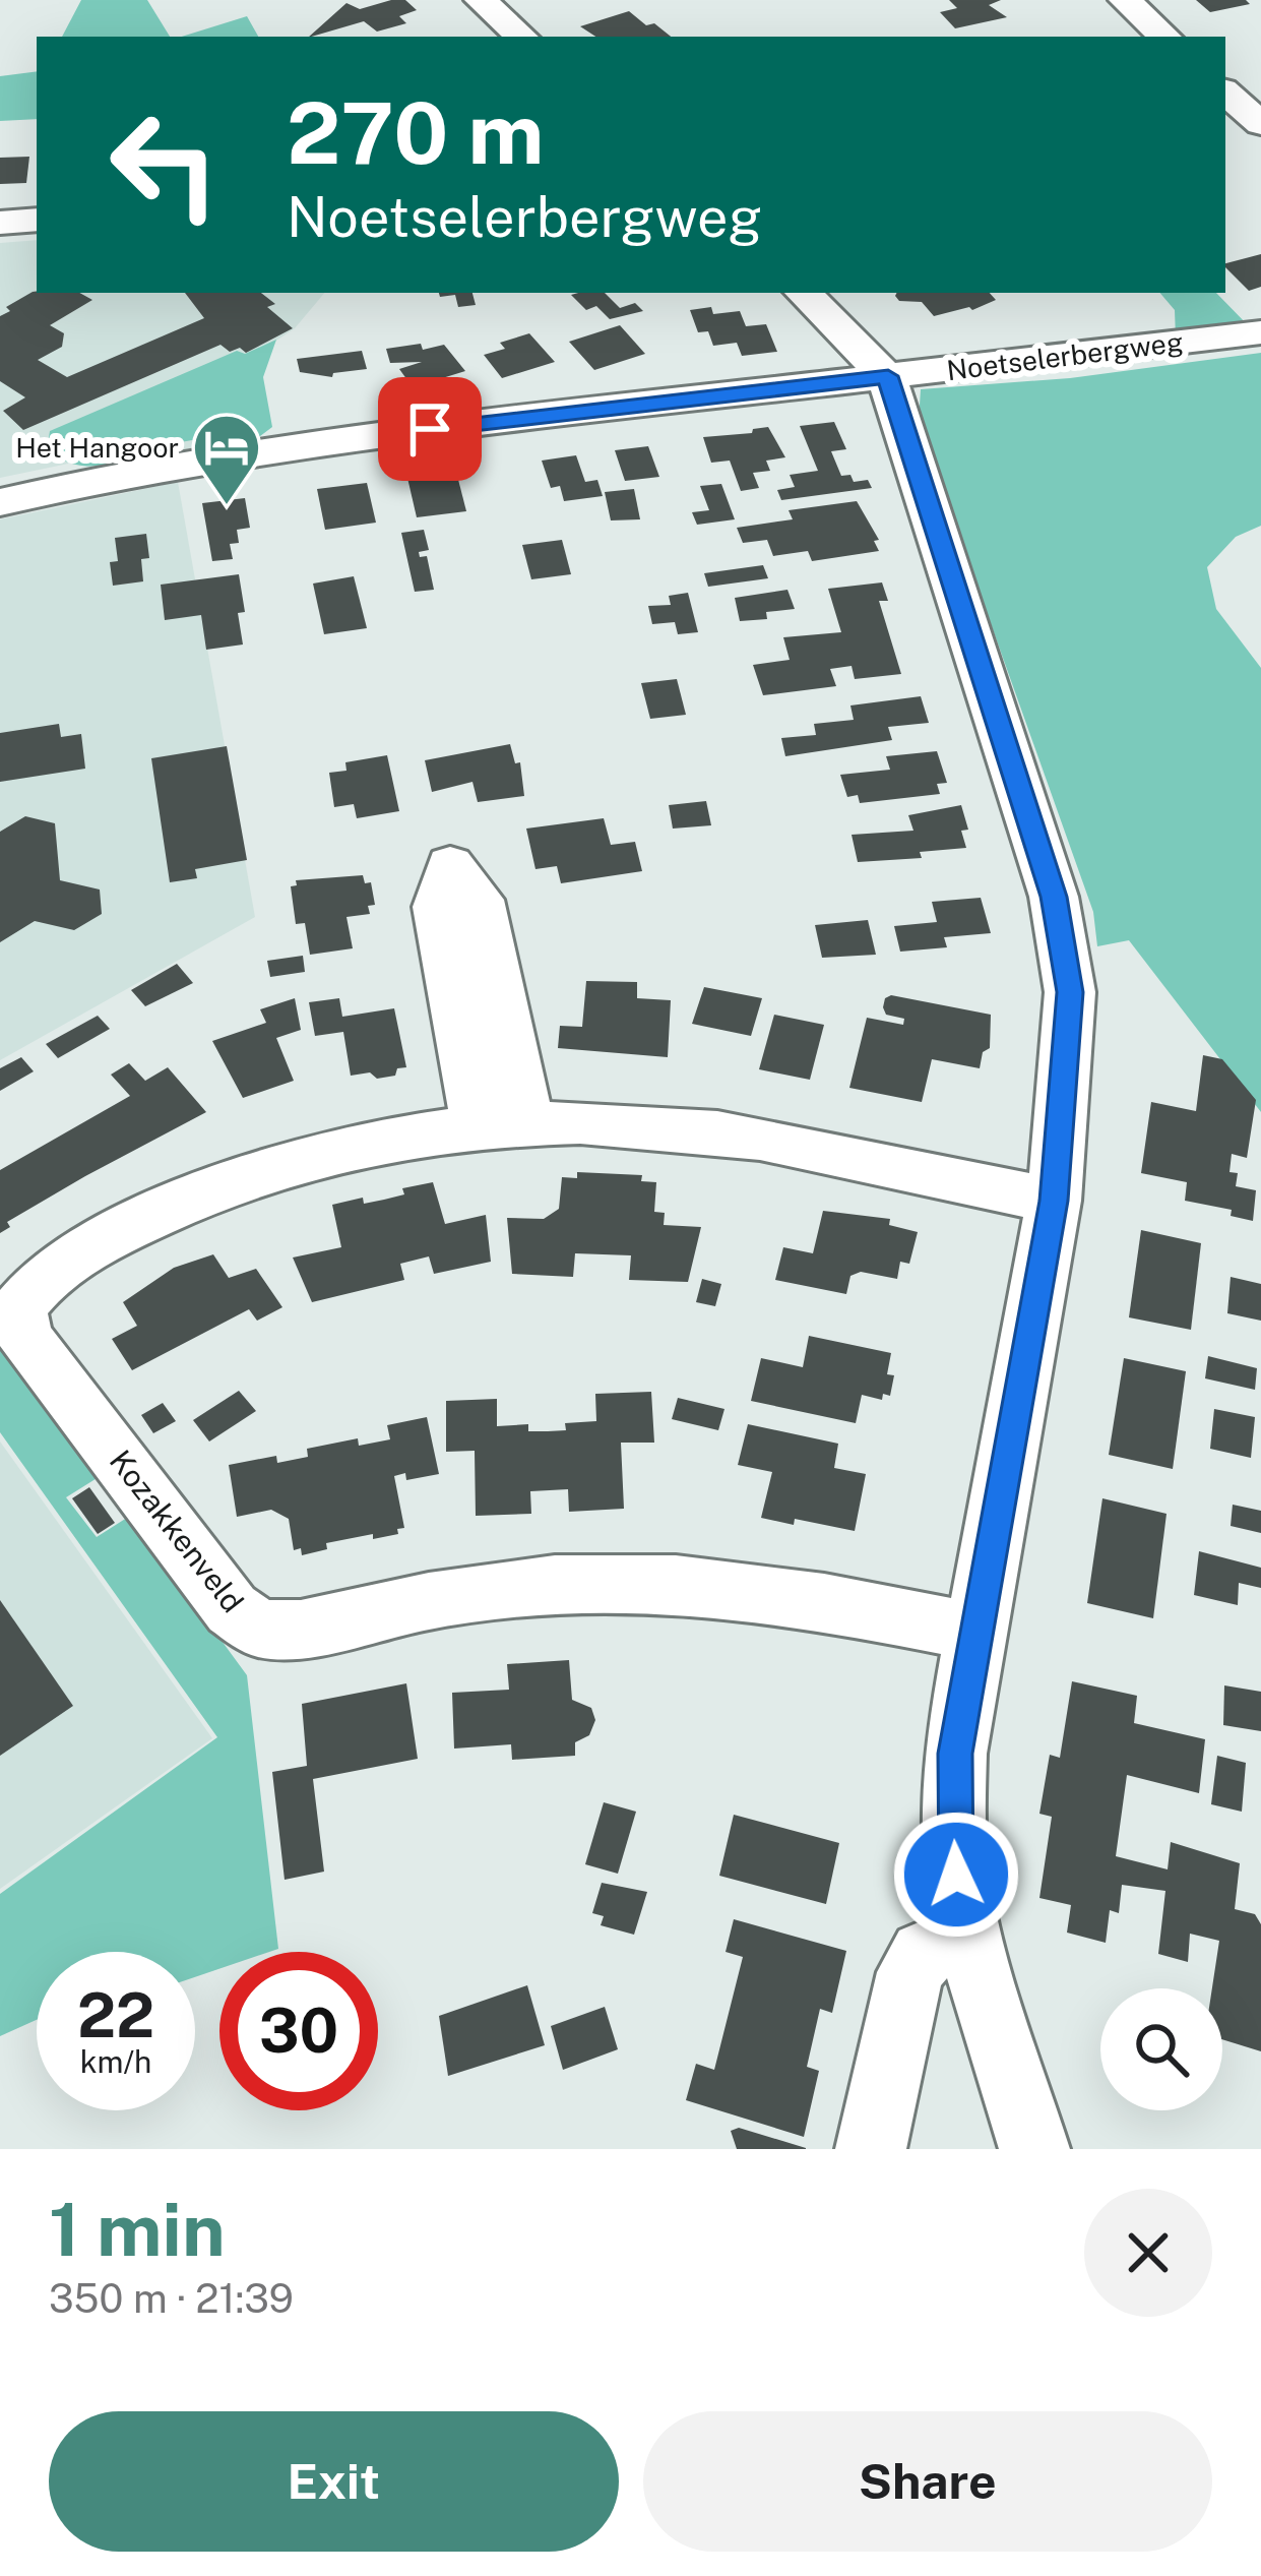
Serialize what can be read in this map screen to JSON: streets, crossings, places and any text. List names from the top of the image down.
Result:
{
  "streets": {
    "street": ["Noetselerbergweg", "Kozakkenveld"]
  },
  "places": {
    "hotel": ["Het Hangoor"]
  },
  "page": {
    "turn": ["270 m", "Noetselerbergweg"],
    "speed": "22 km/h",
    "limit": "30",
    "heading": ["1 min", "350 m · 21:39"],
    "buttons": ["Exit", "Share"]
  }
}
